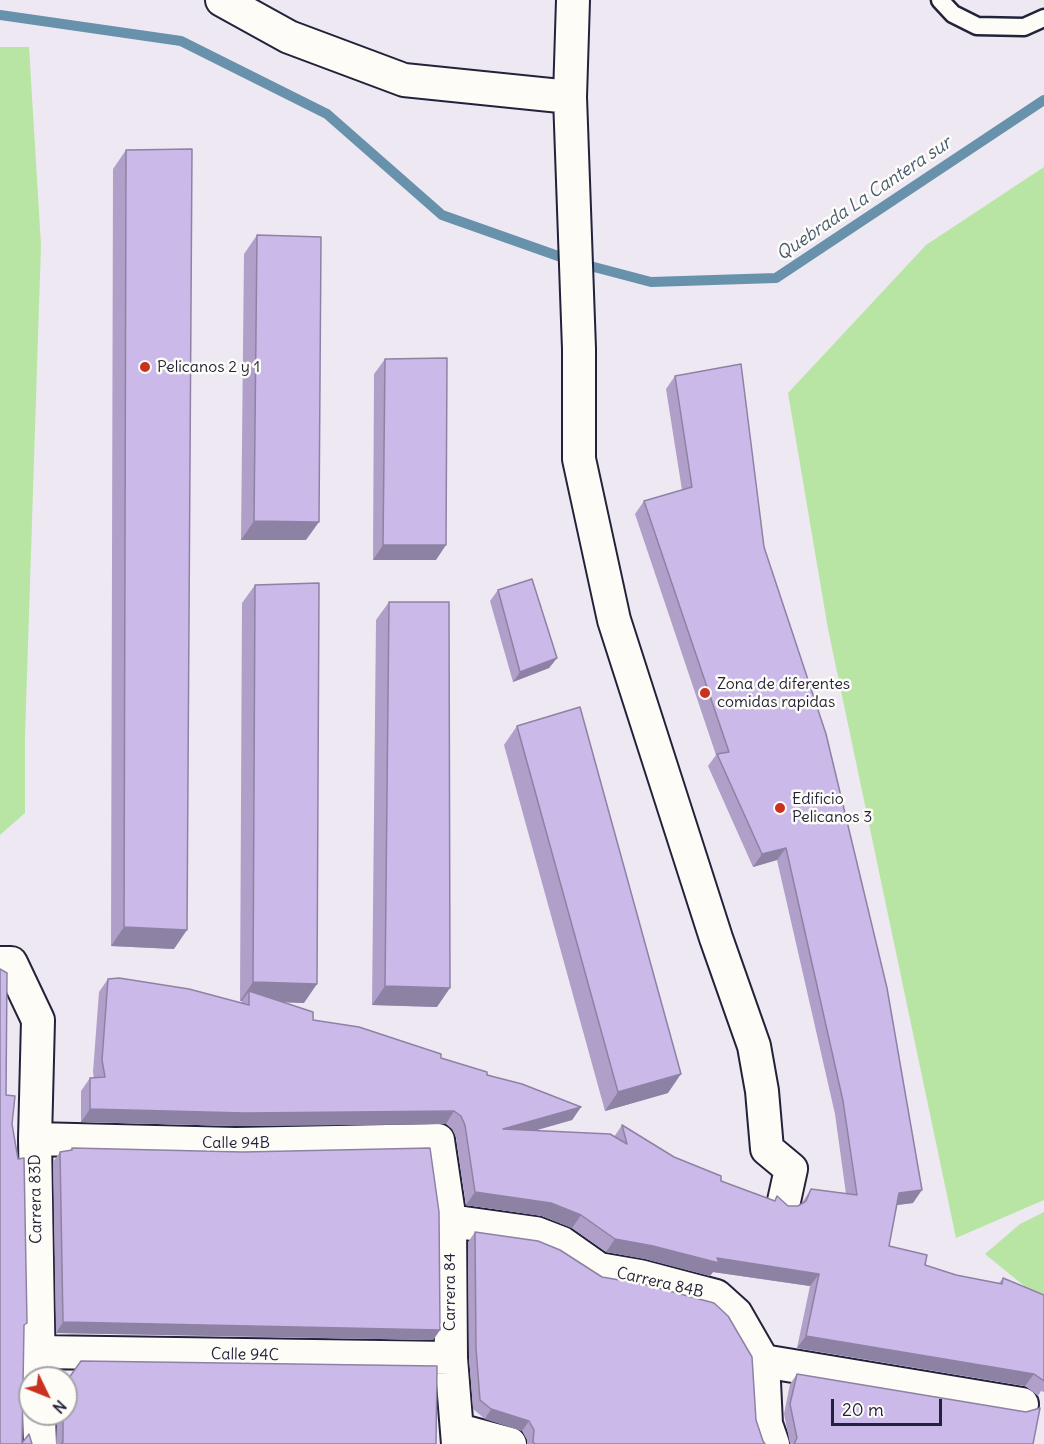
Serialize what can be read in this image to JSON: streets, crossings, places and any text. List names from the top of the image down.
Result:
{
  "streets": {
    "street": [
      "Calle 94B",
      "Carrera 83D",
      "Carrera 84B",
      "Carrera 84",
      "Calle 94C"
    ]
  },
  "crossings": [
    ["Calle 94B", "Carrera 83D"],
    ["Calle 94B", "Carrera 84"],
    ["Carrera 83D", "Calle 94C"],
    ["Carrera 84B", "Carrera 84"],
    ["Carrera 84", "Calle 94C"]
  ],
  "water": ["Quebrada La Cantera sur"],
  "places": ["Pelicanos 2 y 1", "Zona de diferentes comidas rapidas", "Edificio Pelicanos 3"],
  "scale_bar": "20 m",
  "north": "bottom right"
}
